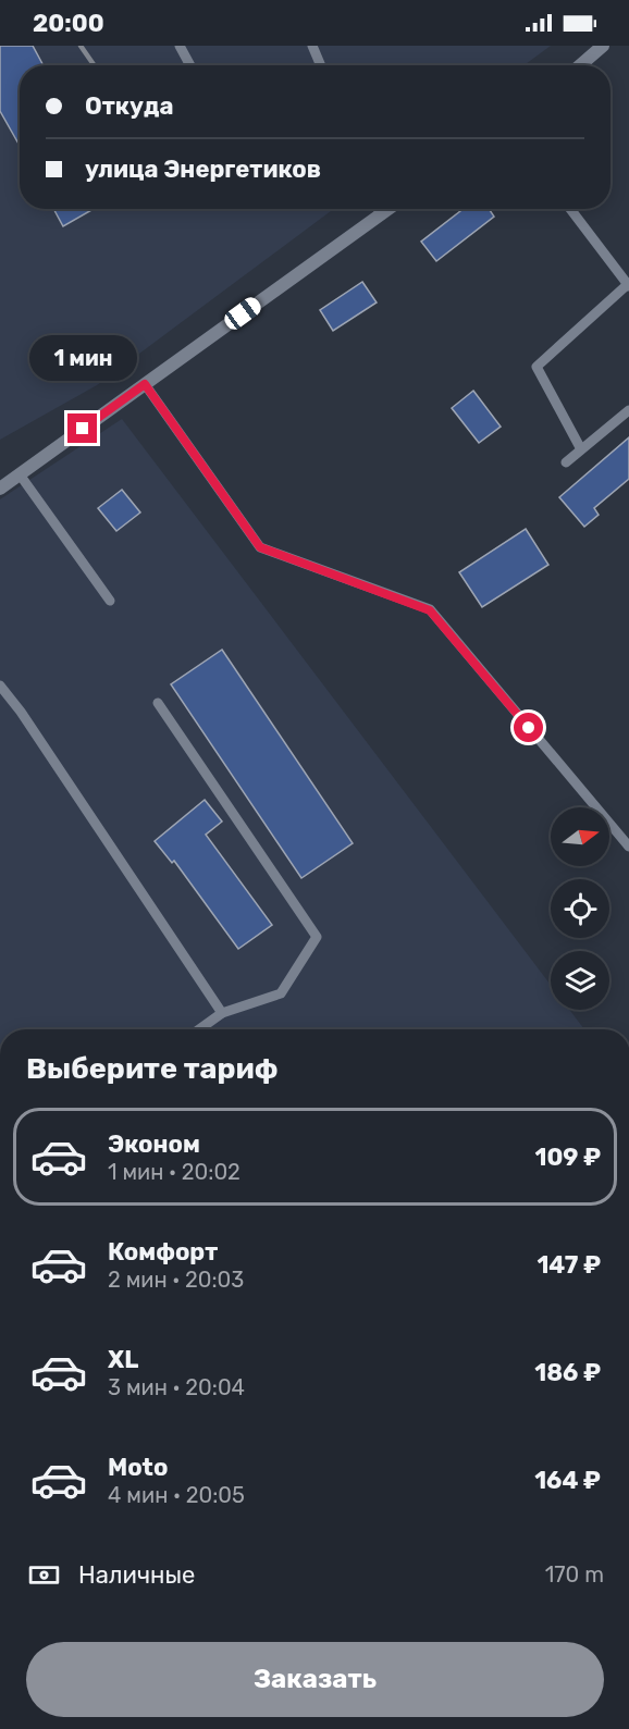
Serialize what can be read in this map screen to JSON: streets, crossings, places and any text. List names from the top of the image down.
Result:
{
  "north": "right",
  "page": {
    "status": "20:00",
    "banner": ["Откуда", "улица Энергетиков"],
    "bubble": "1 мин",
    "heading": "Выберите тариф",
    "list": [
      {
        "name": "Эконом",
        "note": "1 мин · 20:02",
        "value": "109 ₽"
      },
      {
        "name": "Комфорт",
        "note": "2 мин · 20:03",
        "value": "147 ₽"
      },
      {
        "name": "XL",
        "note": "3 мин · 20:04",
        "value": "186 ₽"
      },
      {
        "name": "Moto",
        "note": "4 мин · 20:05",
        "value": "164 ₽"
      }
    ],
    "pay": ["Наличные", "170 m"],
    "buttons": "Заказать"
  }
}
